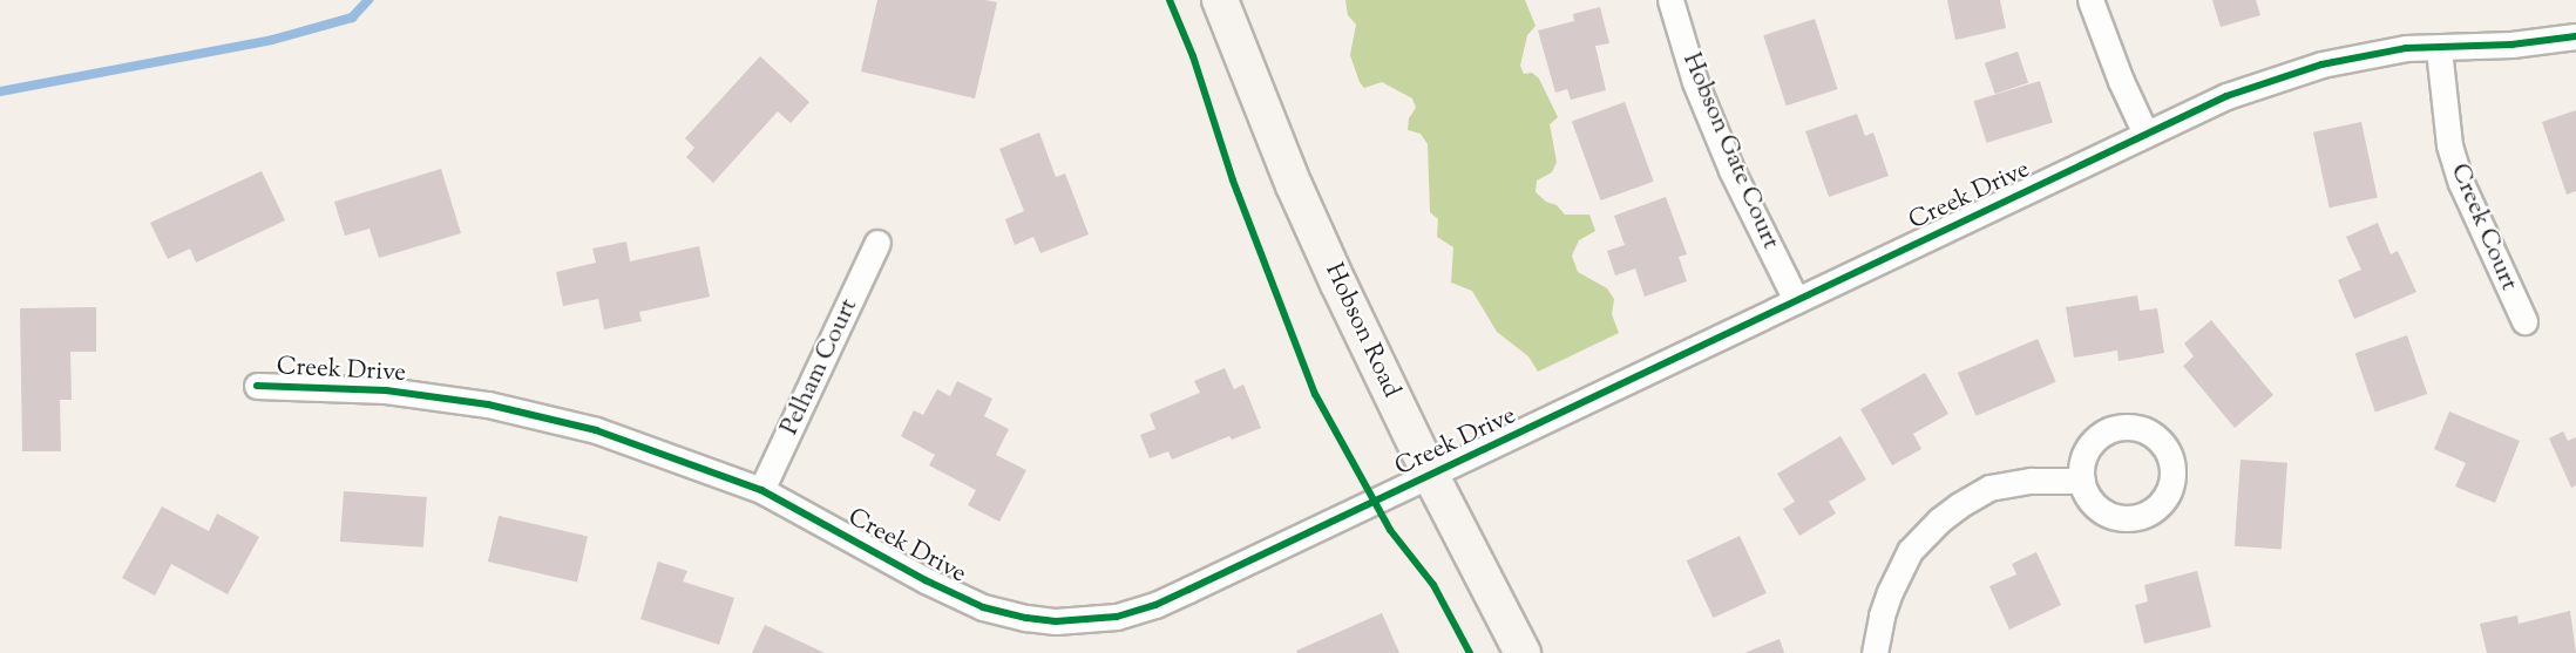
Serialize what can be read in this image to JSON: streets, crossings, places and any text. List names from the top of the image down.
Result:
{
  "streets": {
    "main road": ["Hobson Road"],
    "street": [
      "Hobson Gate Court",
      "Creek Drive",
      "Creek Court",
      "Pelham Court"
    ]
  },
  "crossings": [
    ["Hobson Gate Court", "Creek Drive"],
    ["Creek Drive", "Creek Court"],
    ["Creek Drive", "Hobson Road"],
    ["Creek Drive", "Pelham Court"]
  ]
}
